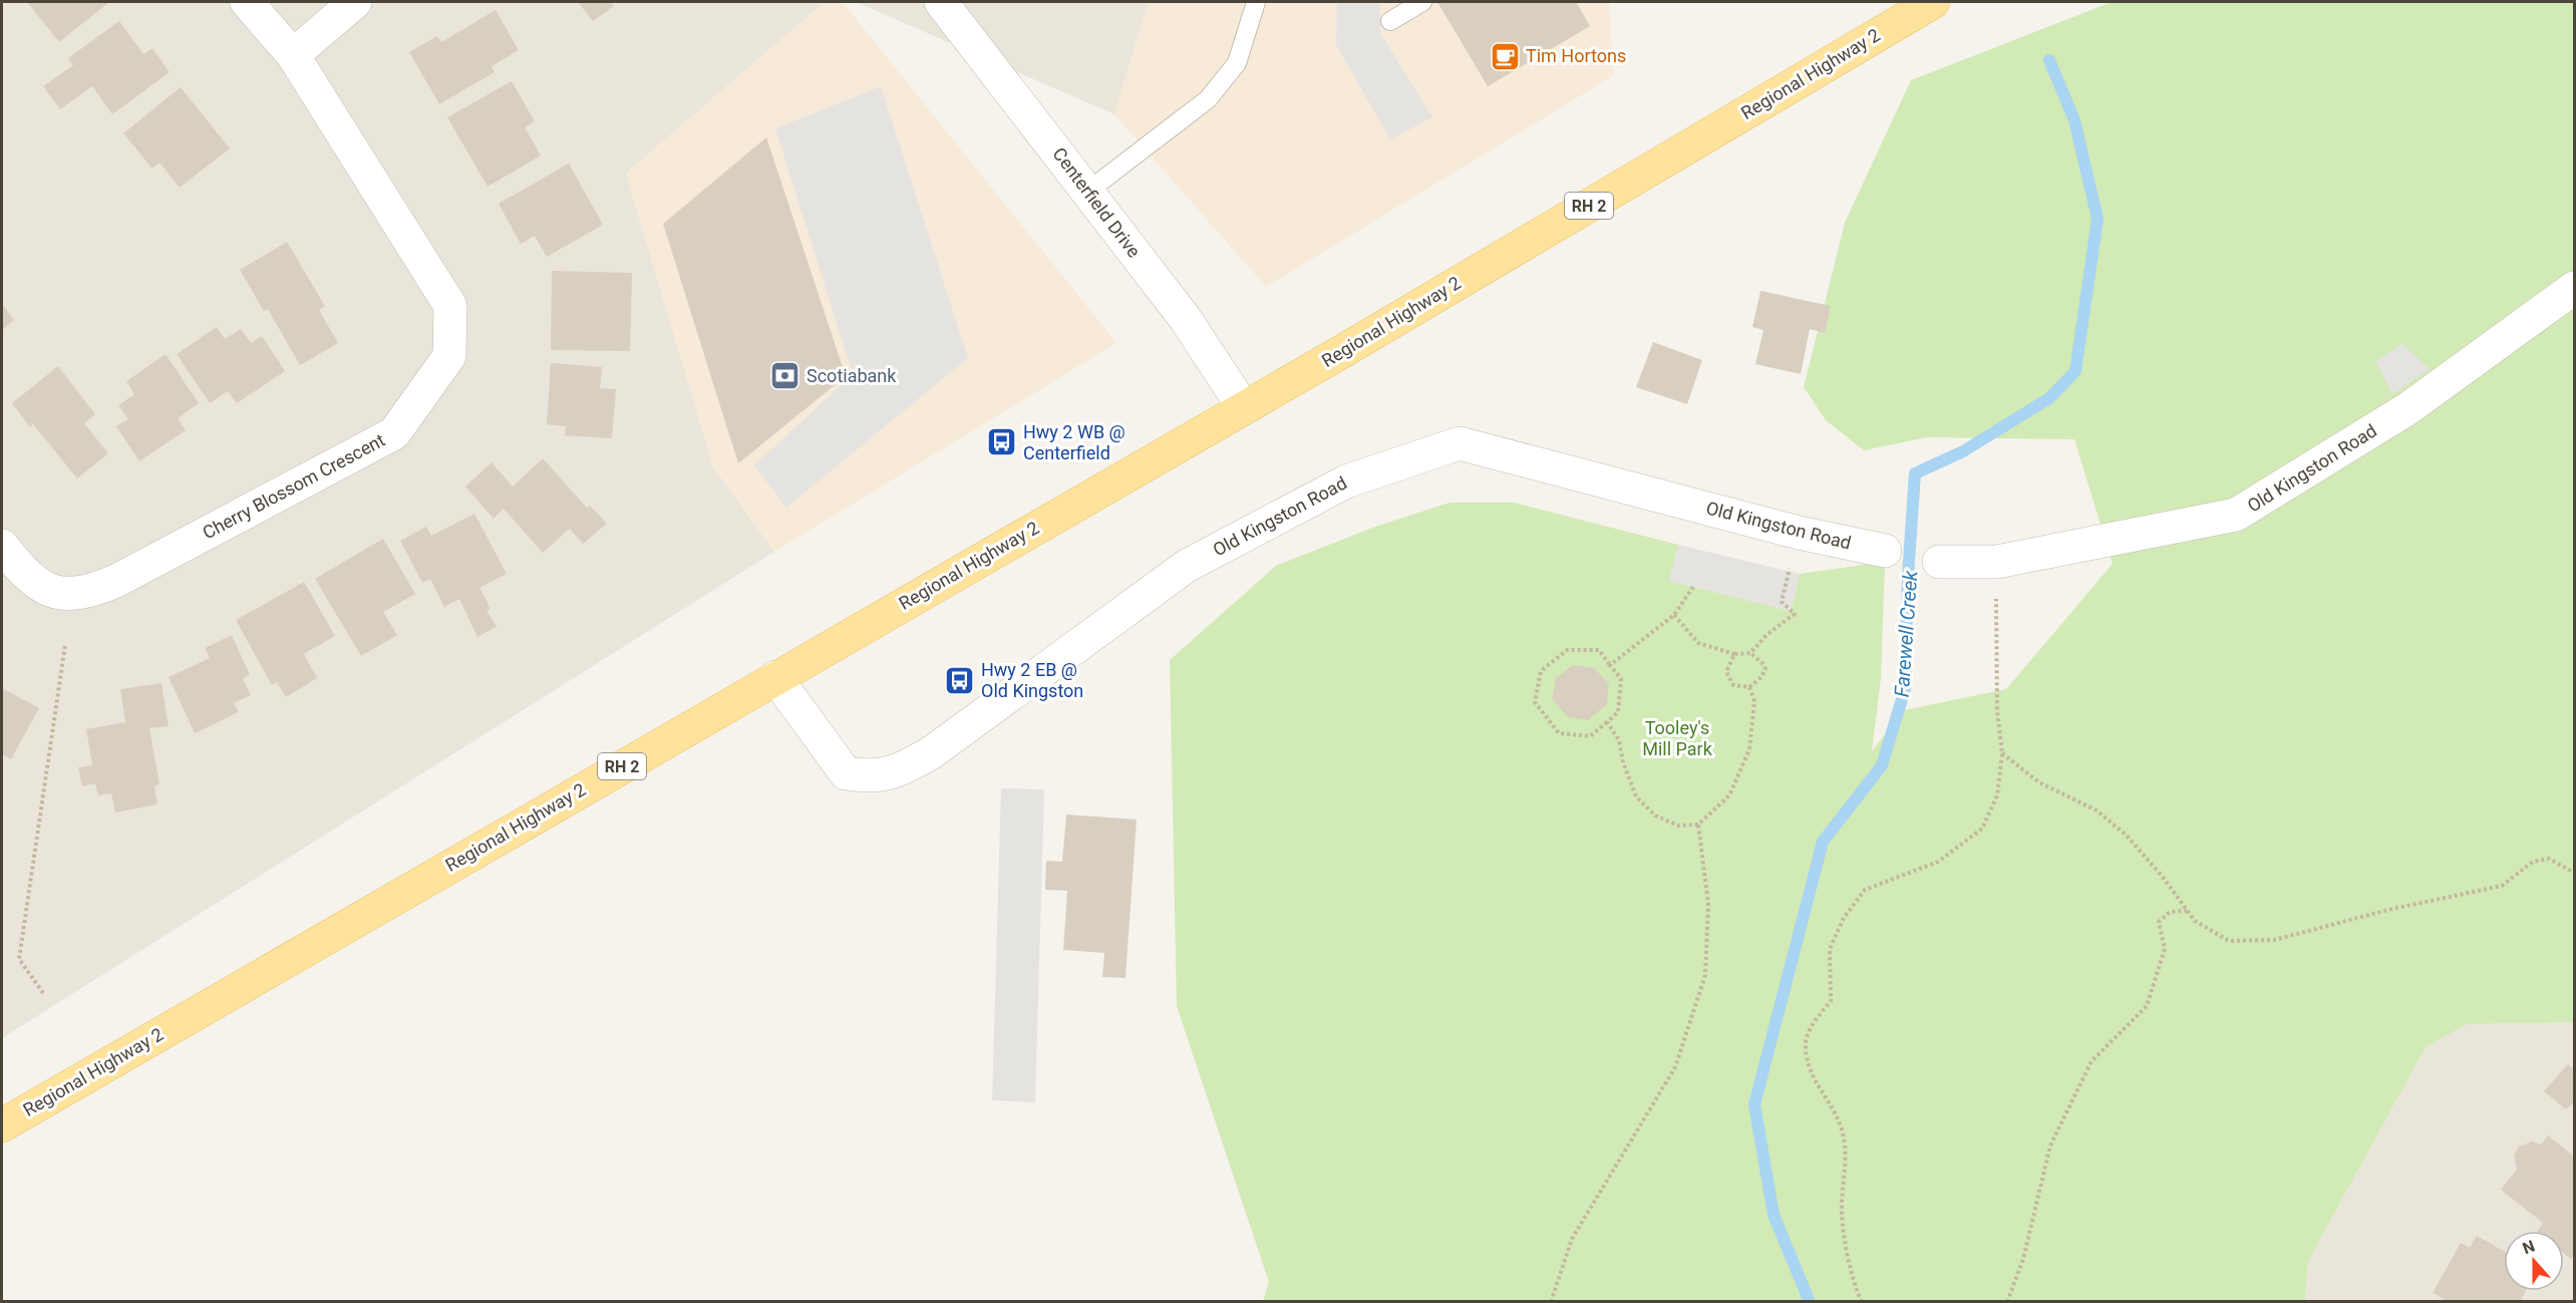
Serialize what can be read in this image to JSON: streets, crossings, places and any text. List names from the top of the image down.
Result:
{
  "streets": {
    "main road": ["Regional Highway 2", "RH 2"],
    "street": ["Centerfield Drive", "Old Kingston Road", "Cherry Blossom Crescent"]
  },
  "crossings": [
    ["Regional Highway 2", "Centerfield Drive"],
    ["Regional Highway 2", "Old Kingston Road"]
  ],
  "water": ["Farewell Creek"],
  "parks": ["Tooley's Mill Park"],
  "places": {
    "cafe": ["Tim Hortons"],
    "bank": ["Scotiabank"],
    "bus stop": ["Hwy 2 WB @ Centerfield", "Hwy 2 EB @ Old Kingston"]
  },
  "north": "top"
}
